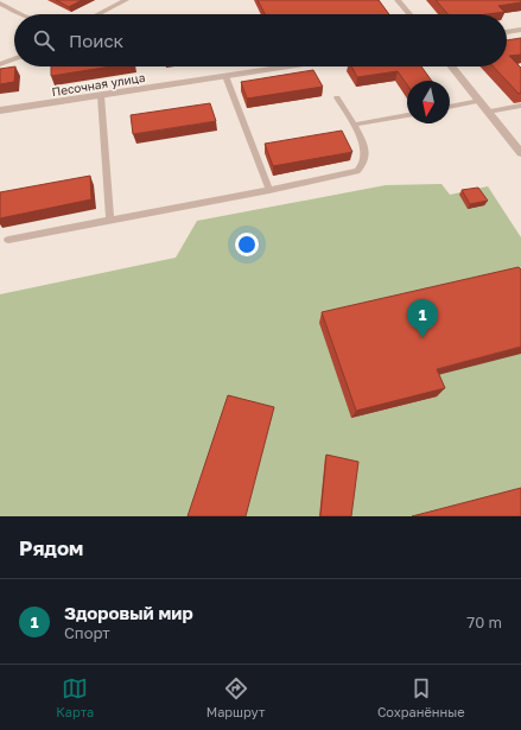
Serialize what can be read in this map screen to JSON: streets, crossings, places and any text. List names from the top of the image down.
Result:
{
  "streets": {
    "street": ["Песочная улица"]
  },
  "north": "bottom",
  "page": {
    "search": "Поиск",
    "pins": "1",
    "heading": "Рядом",
    "list": [
      {
        "mark": "1",
        "name": "Здоровый мир",
        "note": "Спорт",
        "value": "70 m"
      }
    ],
    "nav": ["Карта", "Маршрут", "Сохранённые"]
  }
}
